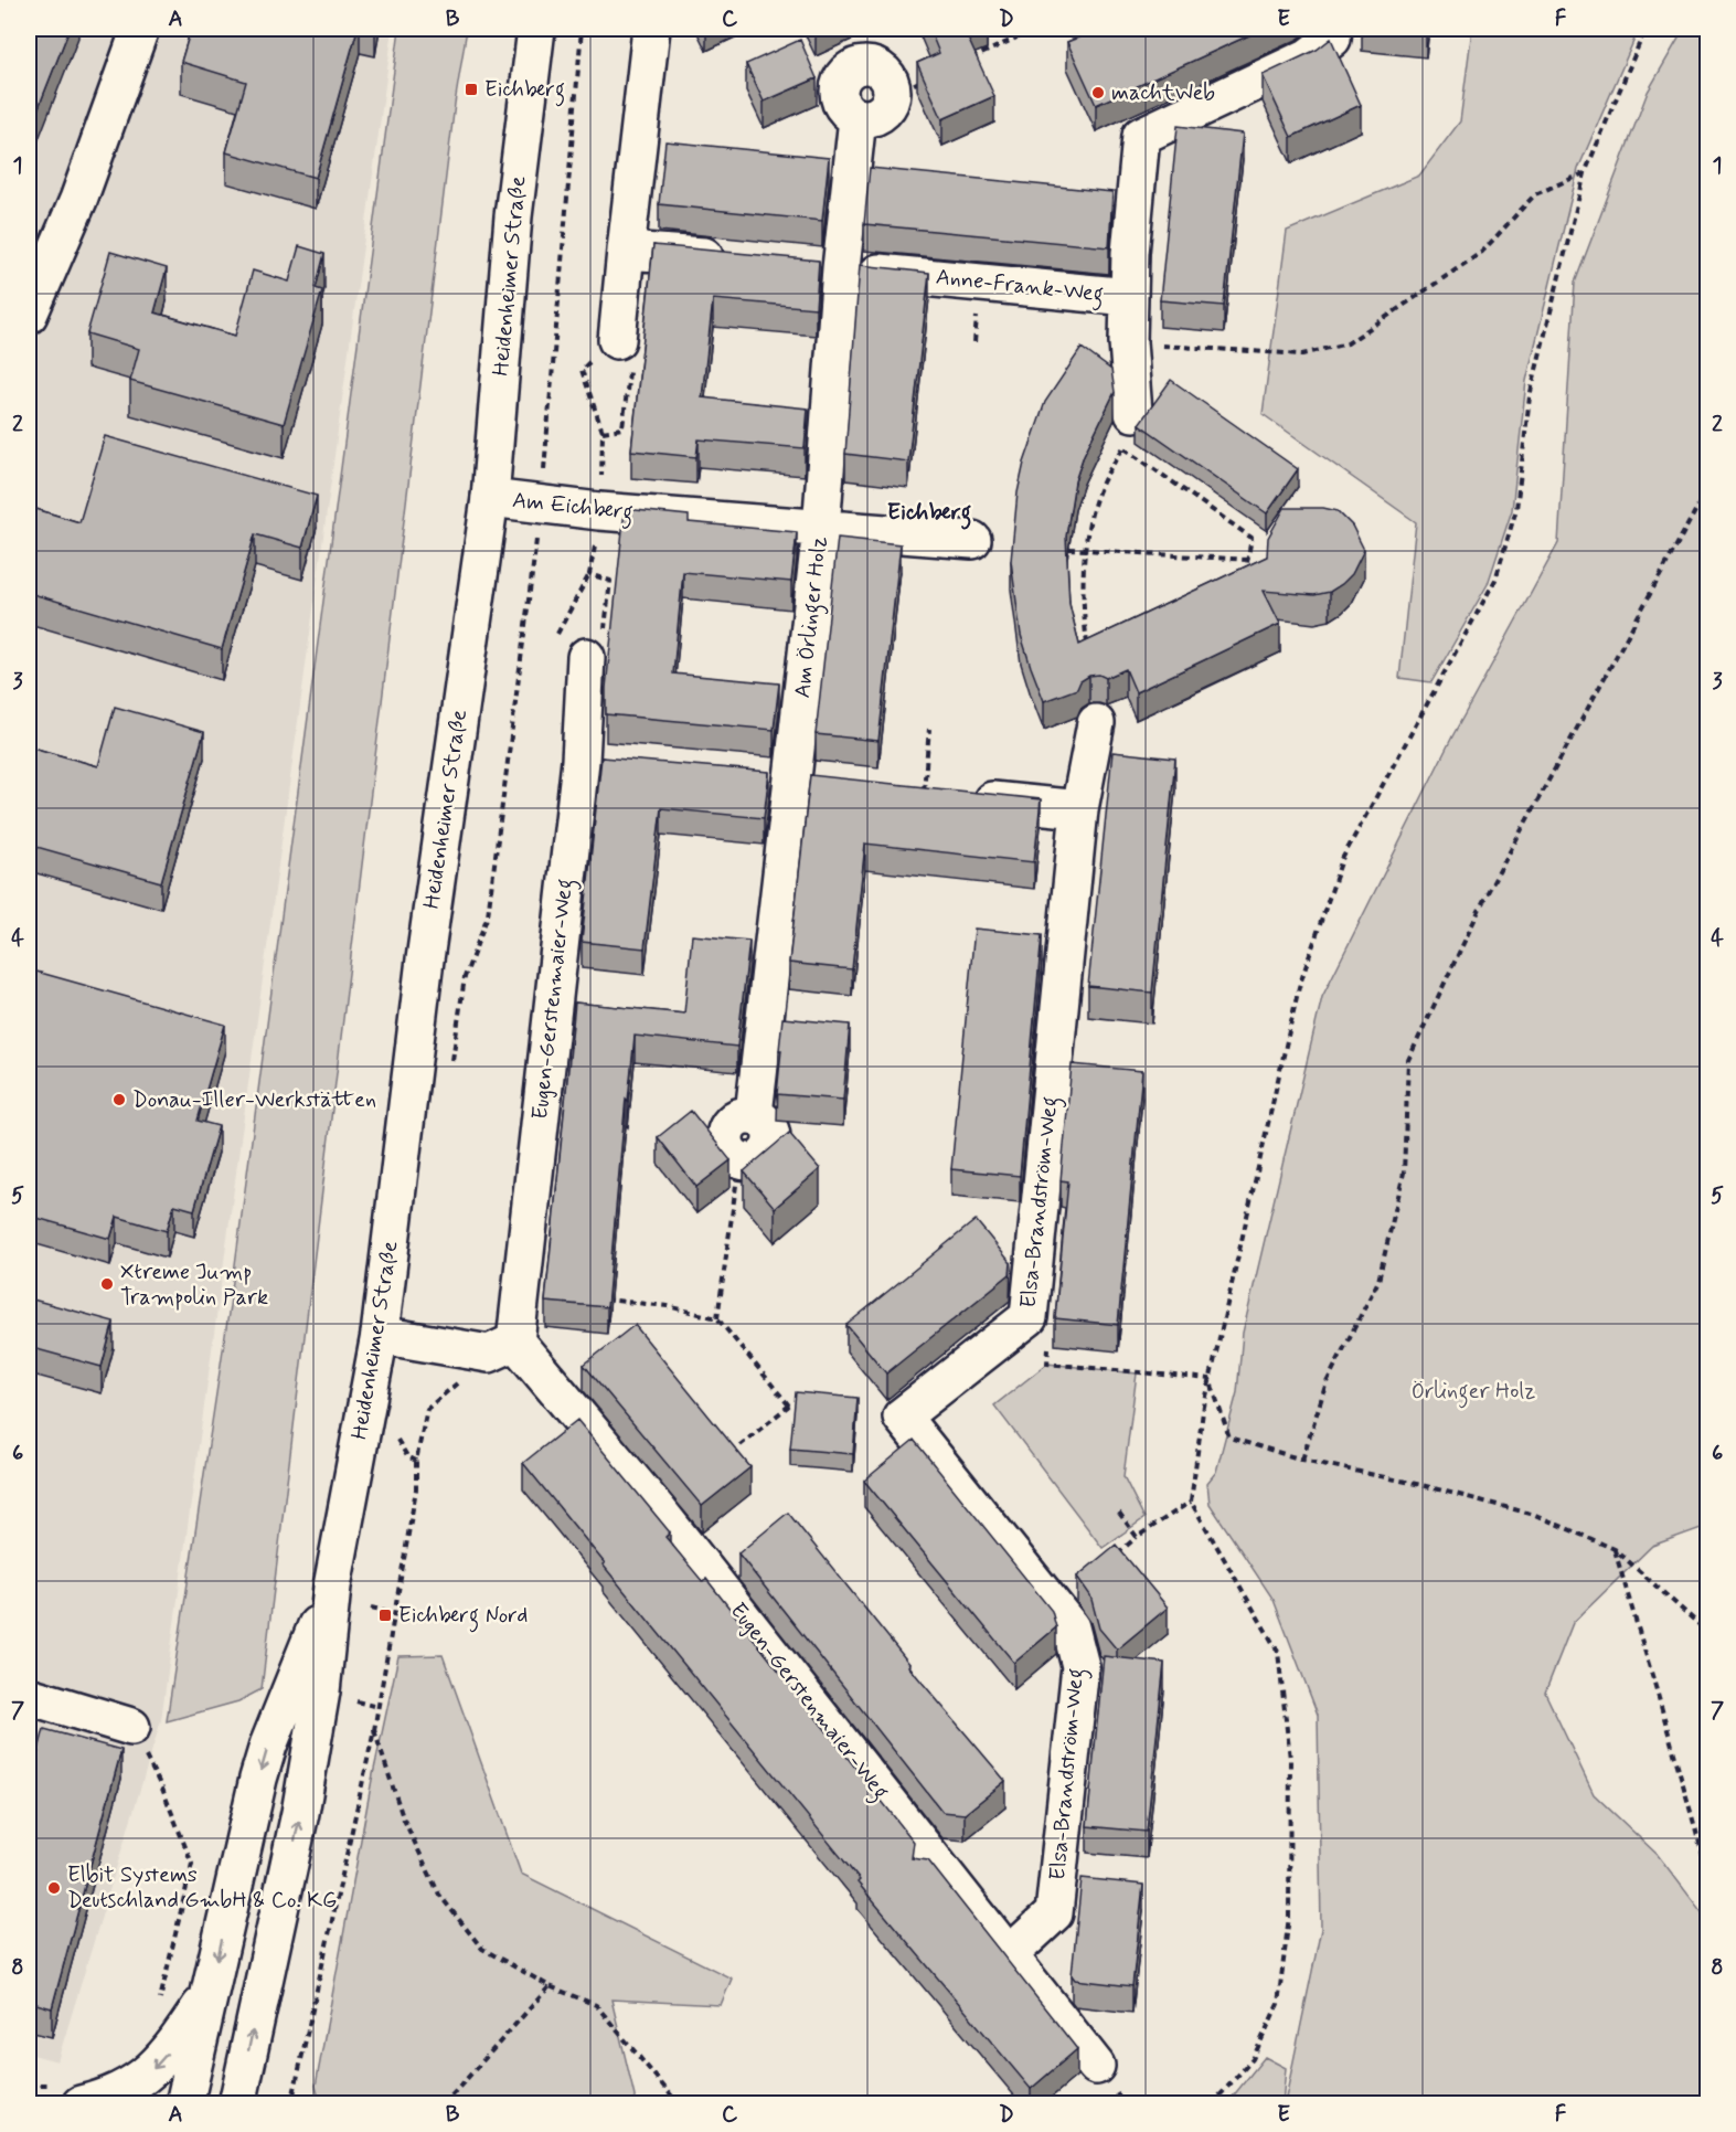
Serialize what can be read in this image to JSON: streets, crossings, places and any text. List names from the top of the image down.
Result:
{
  "streets": {
    "street": [
      "Heidenheimer Straße",
      "Anne-Frank-Weg",
      "Am Eichberg",
      "Am Örlinger Holz",
      "Eugen-Gerstenmaier-Weg",
      "Elsa-Brandström-Weg"
    ]
  },
  "crossings": [
    ["Heidenheimer Straße", "Am Eichberg"],
    ["Anne-Frank-Weg", "Am Örlinger Holz"],
    ["Am Eichberg", "Am Örlinger Holz"],
    ["Eugen-Gerstenmaier-Weg", "Elsa-Brandström-Weg"]
  ],
  "districts": ["Eichberg"],
  "parks": ["Örlinger Holz"],
  "places": {
    "transit": ["Eichberg", "Eichberg Nord"],
    "other": [
      "machtWeb",
      "Donau-Iller-Werkstätten",
      "Xtreme Jump Trampolin Park",
      "Elbit Systems Deutschland GmbH & Co. KG"
    ]
  },
  "grid": {
    "columns": [
      "A",
      "B",
      "C",
      "D",
      "E",
      "F"
    ],
    "rows": [
      "1",
      "2",
      "3",
      "4",
      "5",
      "6",
      "7",
      "8"
    ]
  }
}
